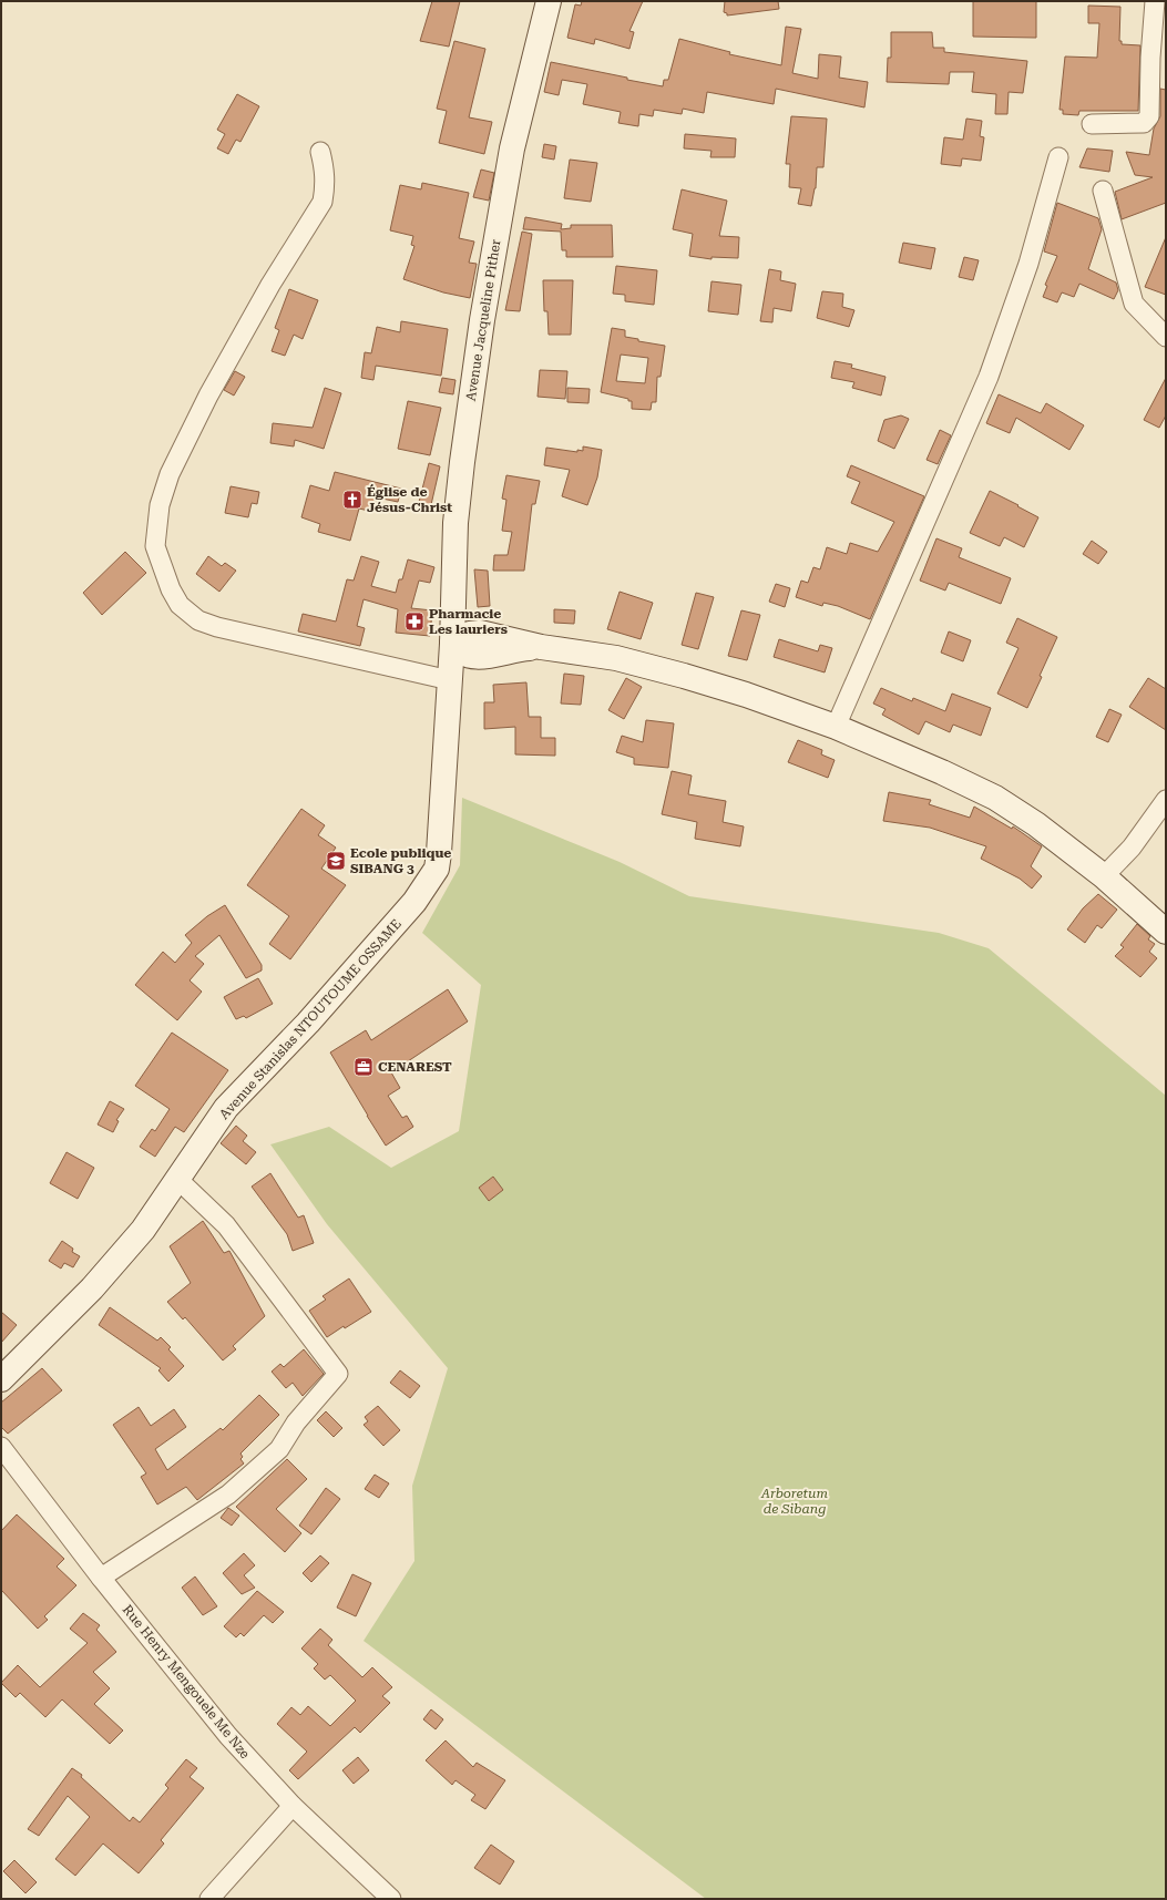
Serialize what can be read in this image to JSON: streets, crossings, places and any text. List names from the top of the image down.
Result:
{
  "streets": {
    "street": ["Avenue Jacqueline Pither", "Avenue Stanislas NTOUTOUME OSSAME", "Rue Henry Mengouele Me Nze"]
  },
  "crossings": [
    ["Avenue Jacqueline Pither", "Avenue Stanislas NTOUTOUME OSSAME"]
  ],
  "parks": ["Arboretum de Sibang"],
  "places": {
    "church": ["Église de Jésus-Christ"],
    "pharmacy": ["Pharmacie Les lauriers"],
    "school or university": ["Ecole publique SIBANG 3"],
    "office": ["CENAREST"]
  }
}
